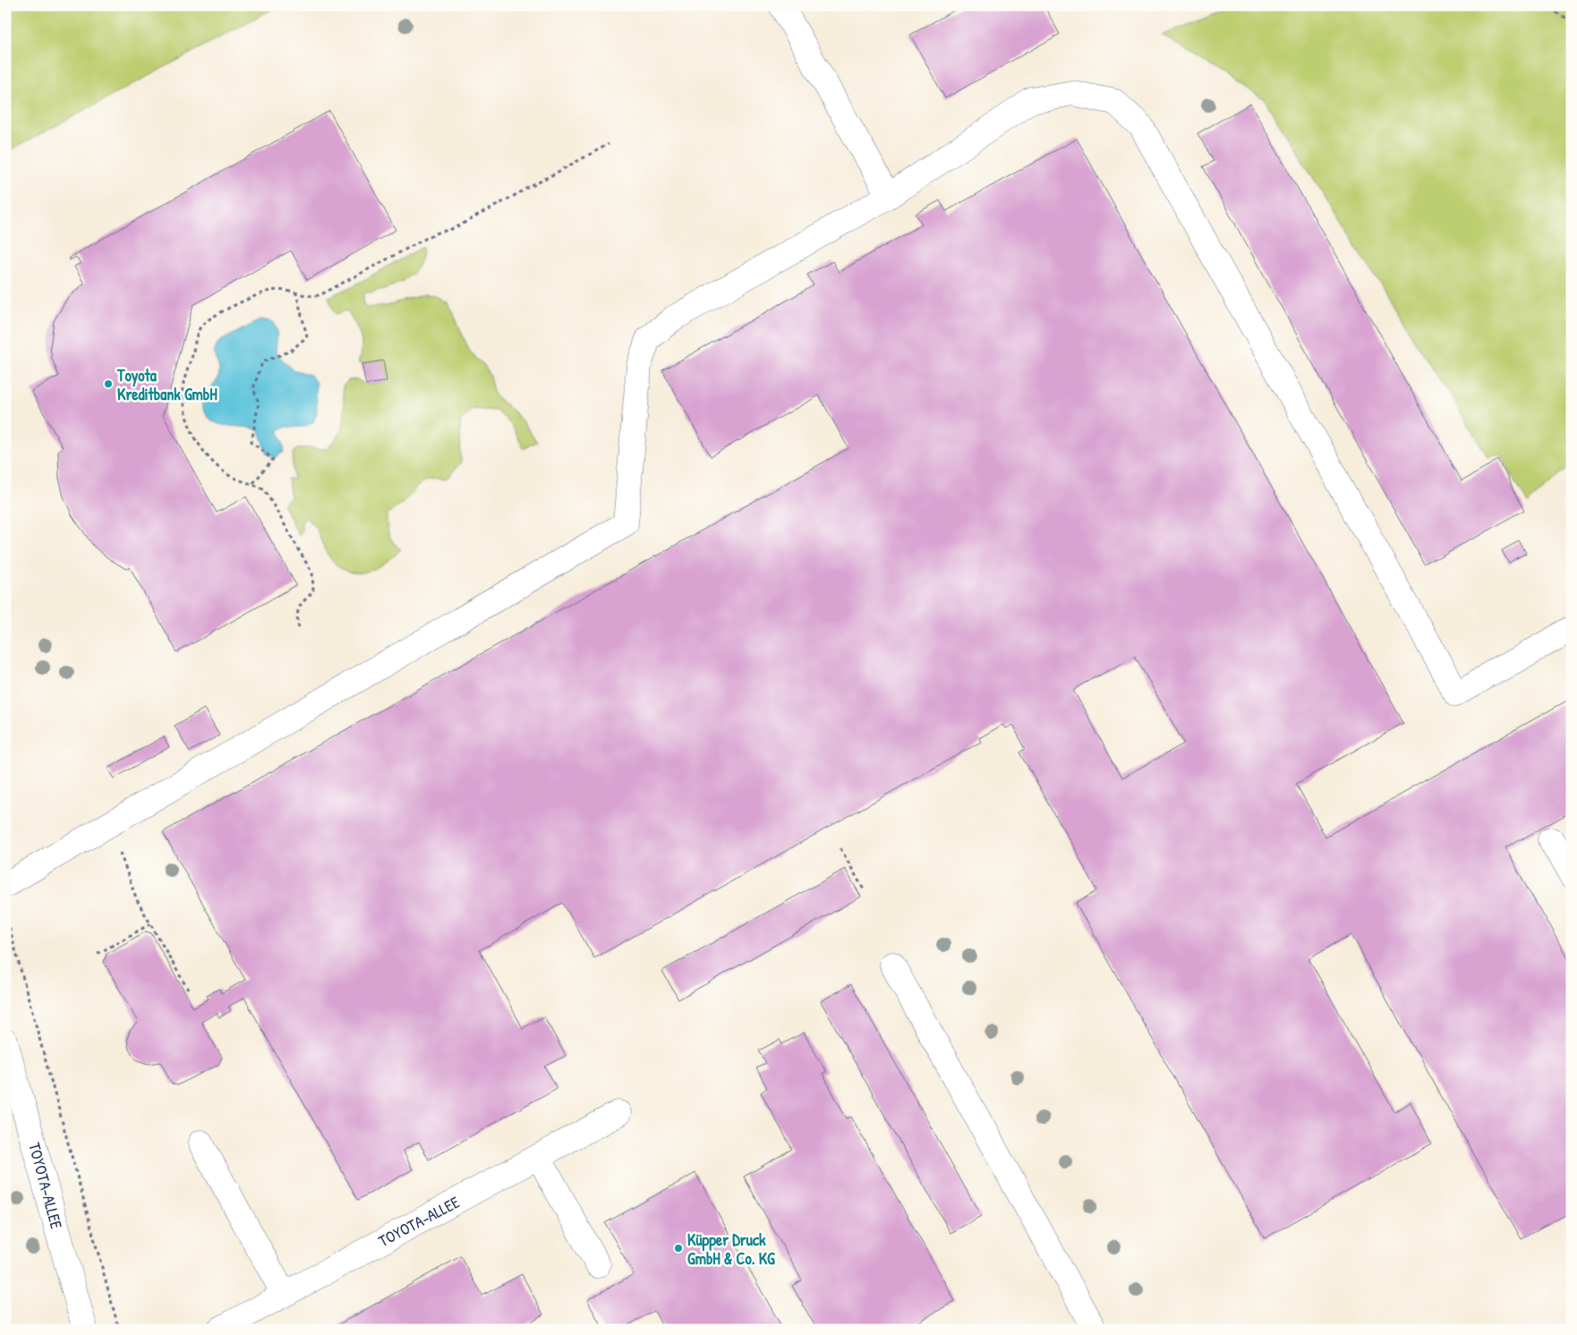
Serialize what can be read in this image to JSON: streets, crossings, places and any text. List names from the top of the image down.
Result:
{
  "streets": {
    "street": ["TOYOTA-ALLEE"]
  },
  "places": ["Toyota Kreditbank GmbH", "Küpper Druck GmbH & Co. KG"]
}
